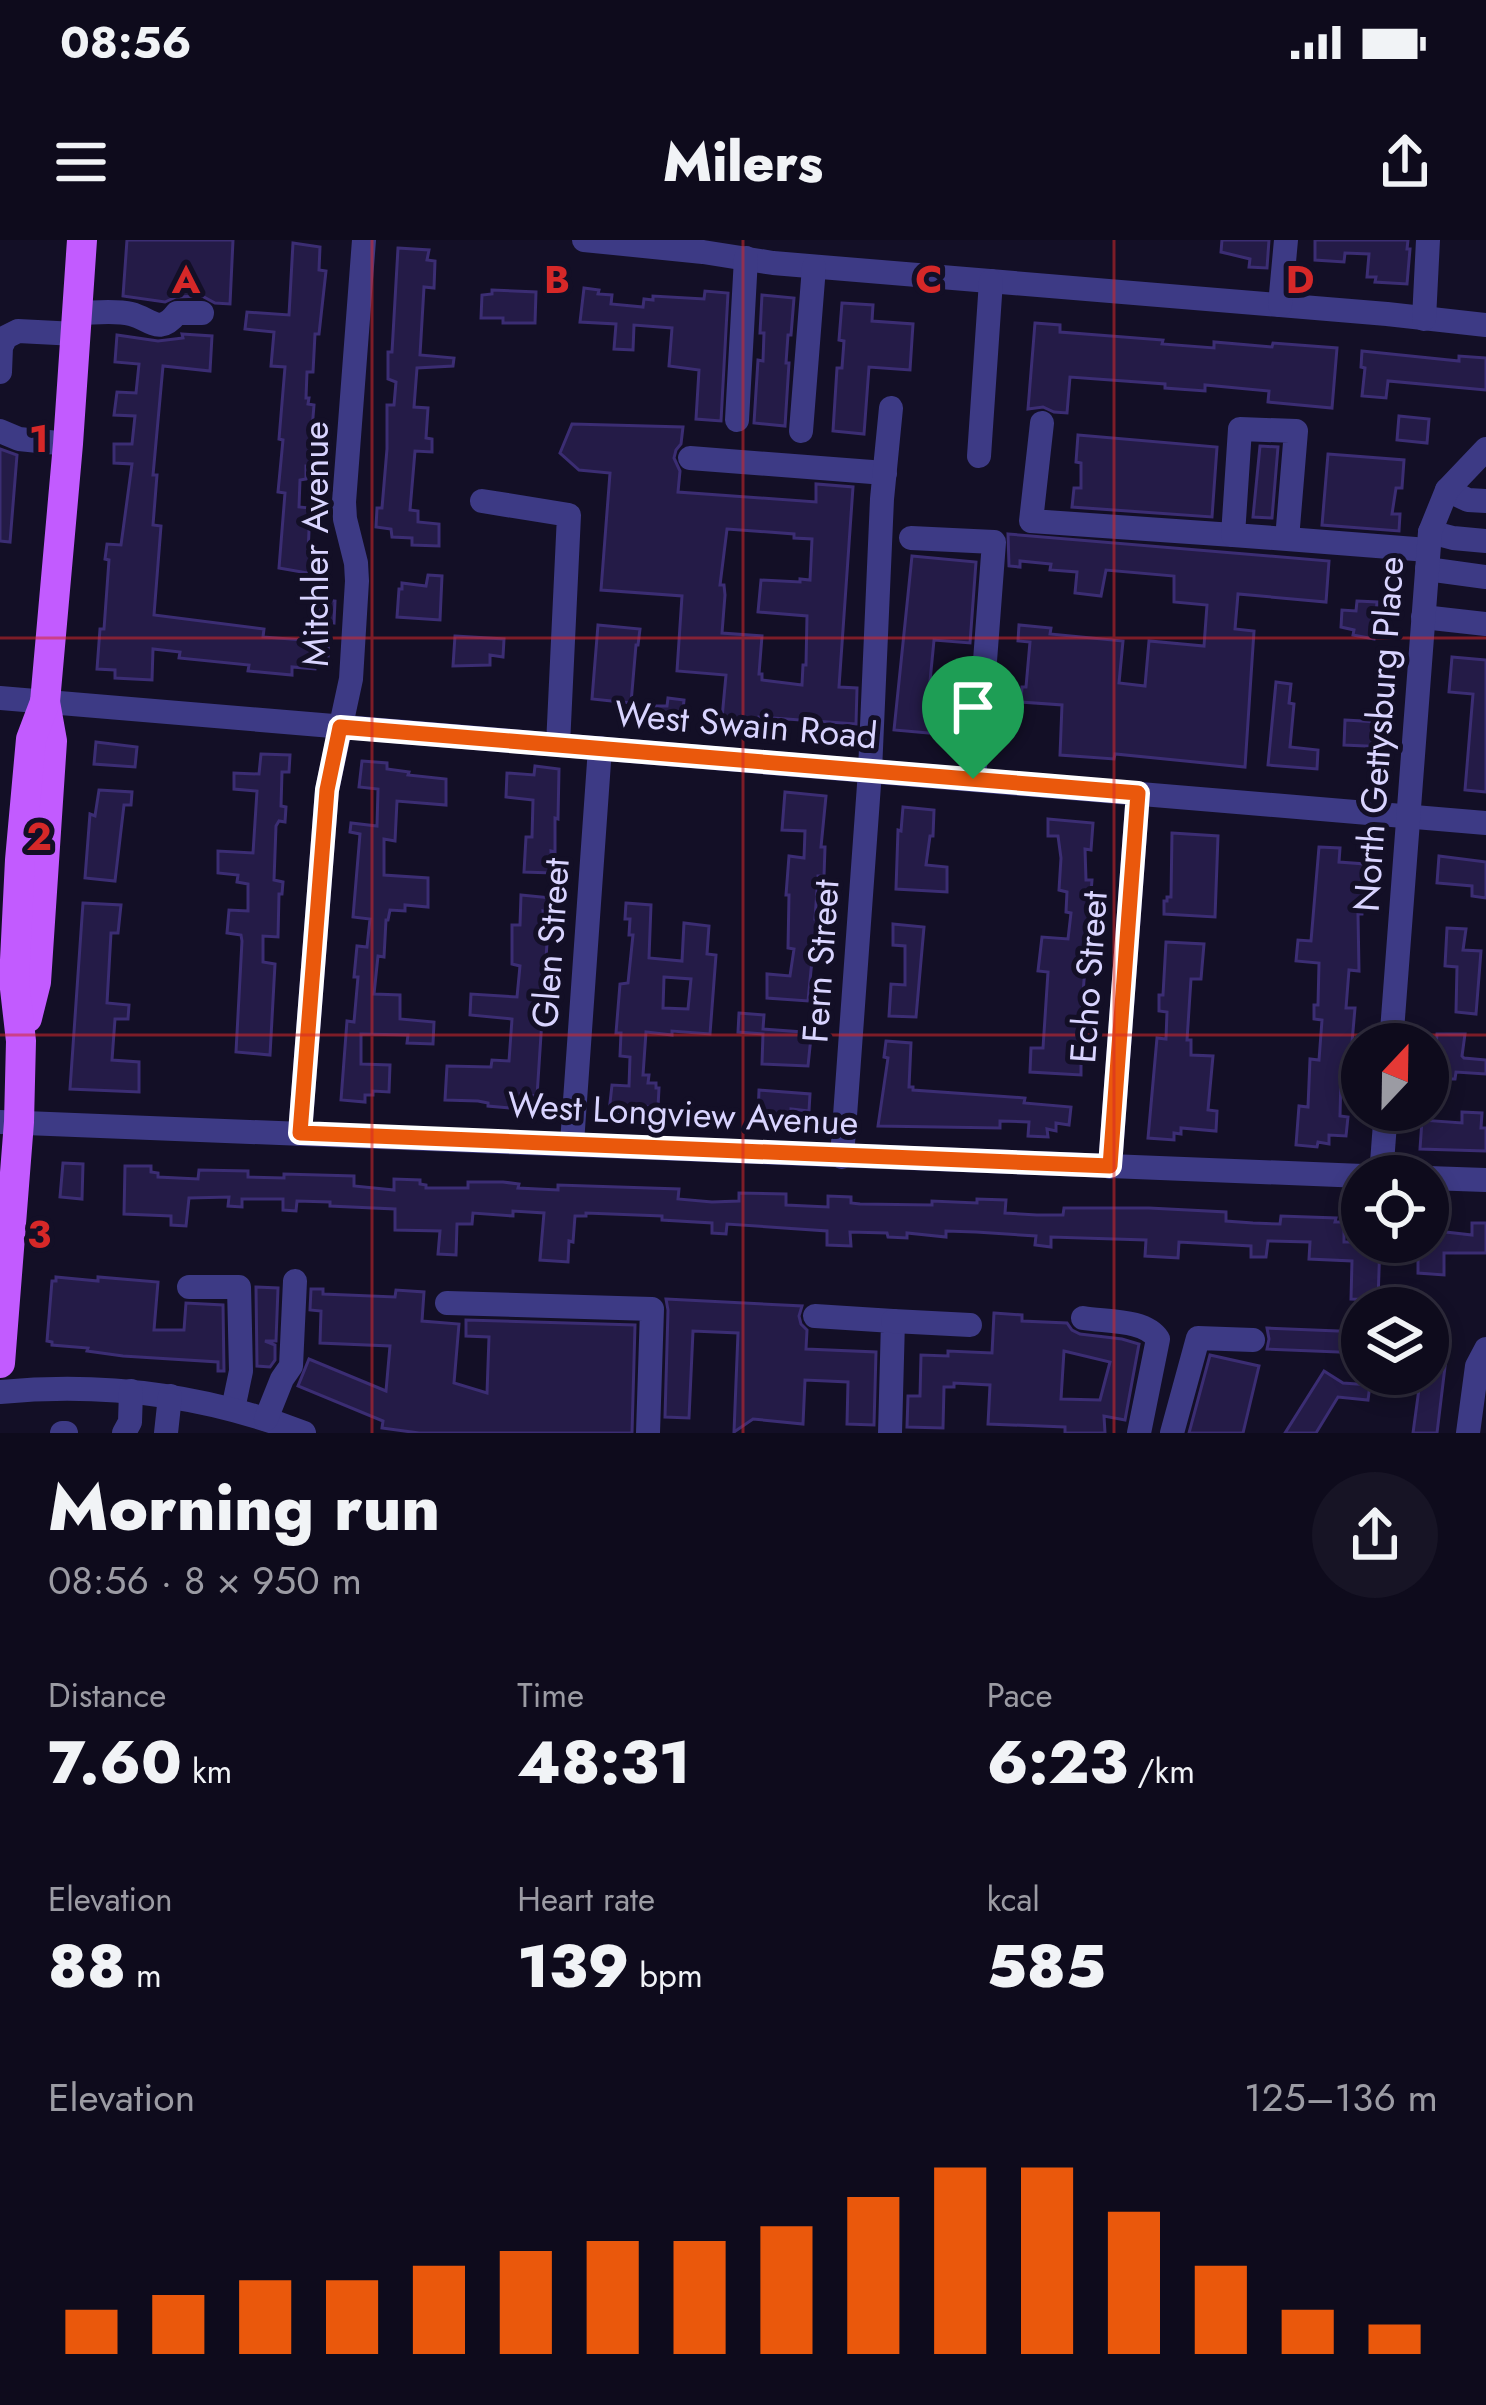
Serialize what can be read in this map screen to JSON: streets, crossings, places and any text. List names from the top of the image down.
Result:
{
  "streets": {
    "street": [
      "Mitchler Avenue",
      "West Swain Road",
      "North Gettysburg Place",
      "Glen Street",
      "Fern Street",
      "Echo Street",
      "West Longview Avenue"
    ]
  },
  "crossings": [
    ["Mitchler Avenue", "West Swain Road"],
    ["Mitchler Avenue", "West Longview Avenue"],
    ["West Swain Road", "North Gettysburg Place"],
    ["West Swain Road", "Glen Street"],
    ["West Swain Road", "Fern Street"],
    ["West Swain Road", "Echo Street"],
    ["Glen Street", "West Longview Avenue"],
    ["Fern Street", "West Longview Avenue"],
    ["Echo Street", "West Longview Avenue"]
  ],
  "north": "top",
  "page": {
    "status": "08:56",
    "header": "Milers",
    "heading": ["Morning run", "08:56 · 8 × 950 m"],
    "stats": [
      ["Distance", "7.60 km"],
      ["Time", "48:31"],
      ["Pace", "6:23 /km"],
      ["Elevation", "88 m"],
      ["Heart rate", "139 bpm"],
      ["kcal", "585"]
    ],
    "chart": ["Elevation", "125–136 m"]
  },
  "grid": {
    "columns": [
      "A",
      "B",
      "C",
      "D"
    ],
    "rows": ["1", "2", "3"]
  }
}
